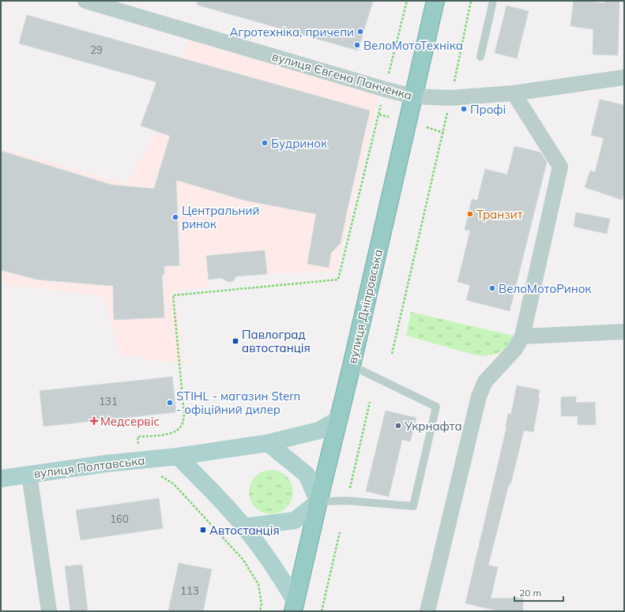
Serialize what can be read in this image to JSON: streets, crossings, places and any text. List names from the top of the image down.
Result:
{
  "streets": {
    "highway": ["вулиця Дніпровська"],
    "main road": ["вулиця Полтавська"],
    "street": ["вулиця Євгена Панченка"]
  },
  "crossings": [
    ["вулиця Євгена Панченка", "вулиця Дніпровська"],
    ["вулиця Дніпровська", "вулиця Полтавська"]
  ],
  "places": {
    "other": [
      "Агротехніка, причепи",
      "ВелоМотоТехніка",
      "Профі",
      "Будринок",
      "Транзит",
      "Центральний ринок",
      "ВелоМотоРинок",
      "STIHL - магазин Stern - офіційний дилер",
      "Укрнафта"
    ],
    "transit": ["Павлоград автостанція", "Автостанція"],
    "health": ["Медсервіс"]
  },
  "house_numbers": [
    "29",
    "131",
    "160",
    "113"
  ],
  "scale_bar": "20 m"
}
